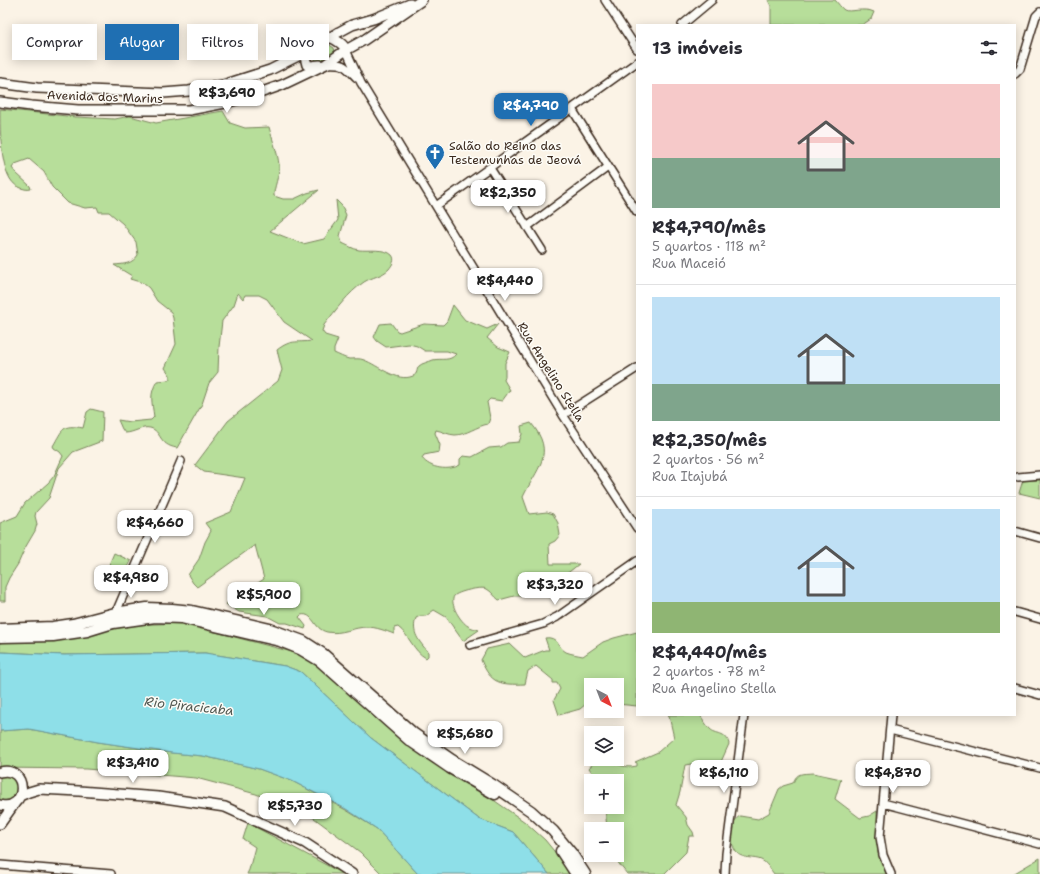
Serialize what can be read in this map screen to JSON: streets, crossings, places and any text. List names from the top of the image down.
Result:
{
  "streets": {
    "street": ["Avenida dos Marins", "Rua Angelino Stella"]
  },
  "water": ["Rio Piracicaba"],
  "places": {
    "church": ["Salão do Reino das Testemunhas de Jeová"]
  },
  "north": "bottom right",
  "page": {
    "chip": [
      "Comprar",
      "Alugar",
      "Filtros",
      "Novo"
    ],
    "heading": "13 imóveis",
    "list": [
      {
        "name": "R$4,790/mês",
        "note": "5 quartos · 118 m² · Rua Maceió"
      },
      {
        "name": "R$2,350/mês",
        "note": "2 quartos · 56 m² · Rua Itajubá"
      },
      {
        "name": "R$4,440/mês",
        "note": "2 quartos · 78 m² · Rua Angelino Stella"
      }
    ],
    "price": [
      "R$3,690",
      "R$4,790",
      "R$2,350",
      "R$4,440",
      "R$4,660",
      "R$4,980",
      "R$3,320",
      "R$5,900",
      "R$5,680",
      "R$3,410",
      "R$6,110",
      "R$4,870",
      "R$5,730"
    ],
    "map_buttons": ["+", "−"]
  }
}
